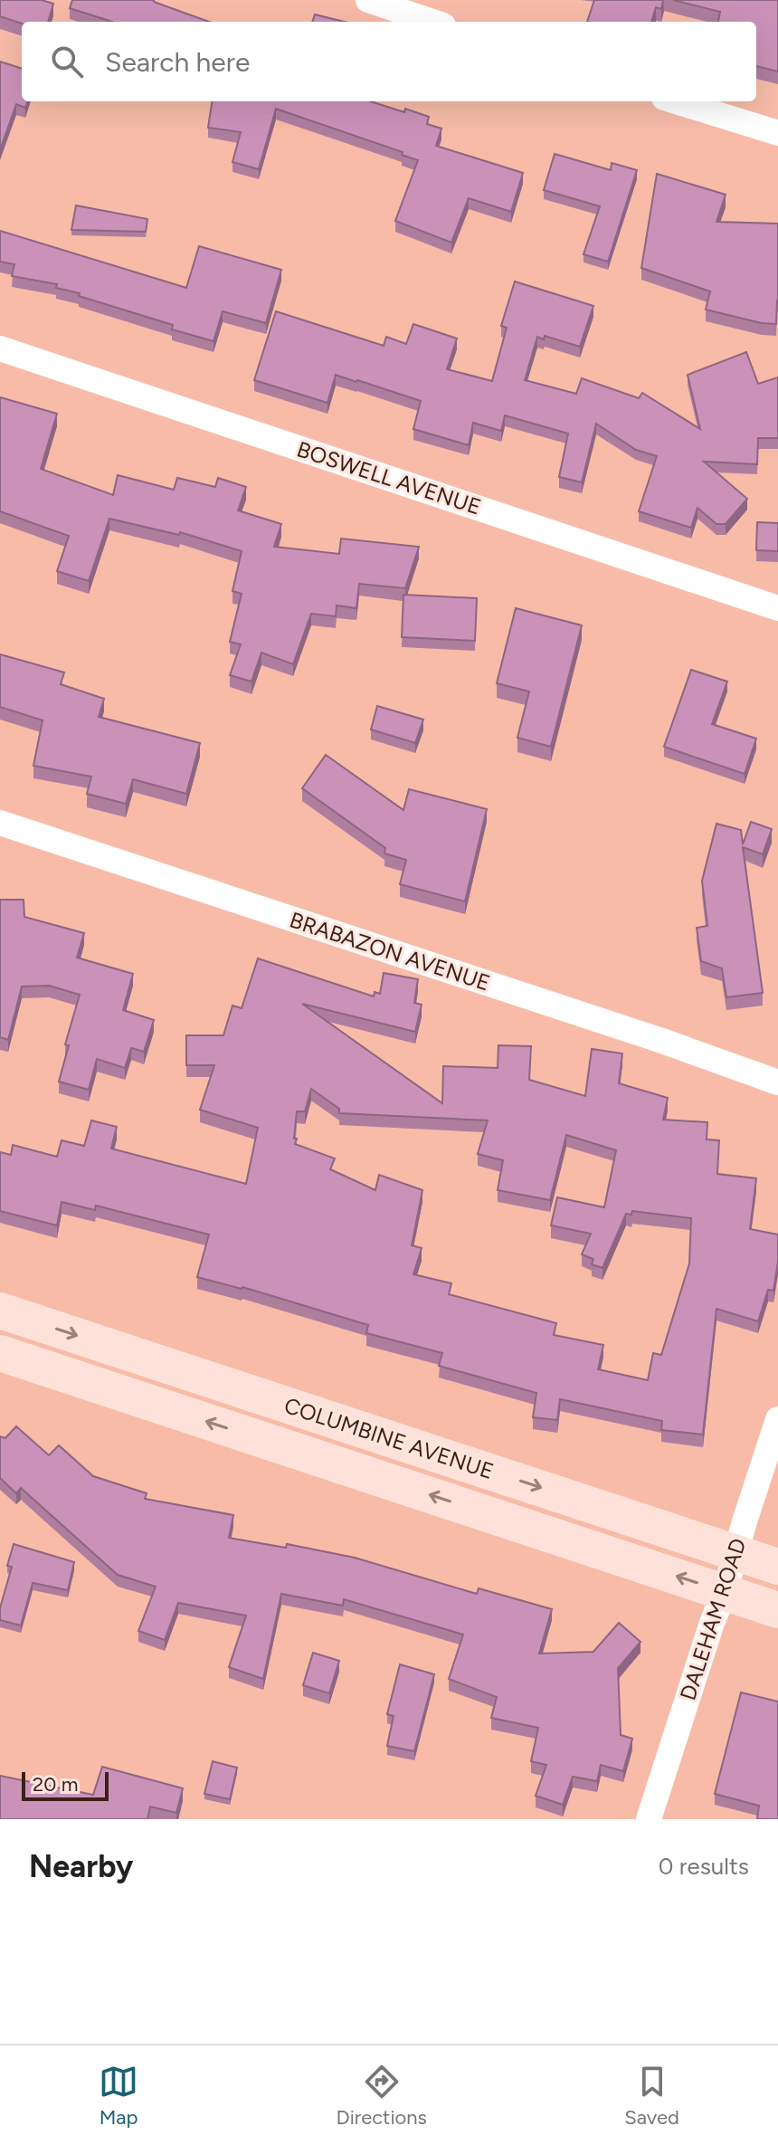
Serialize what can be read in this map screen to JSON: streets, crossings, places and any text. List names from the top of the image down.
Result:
{
  "streets": {
    "main road": ["COLUMBINE AVENUE"],
    "street": ["BOSWELL AVENUE", "BRABAZON AVENUE", "DALEHAM ROAD"]
  },
  "crossings": [
    ["COLUMBINE AVENUE", "DALEHAM ROAD"]
  ],
  "scale_bar": "20 m",
  "page": {
    "search": "Search here",
    "scale": "20 m",
    "heading": ["Nearby", "0 results"],
    "nav": ["Map", "Directions", "Saved"]
  }
}
